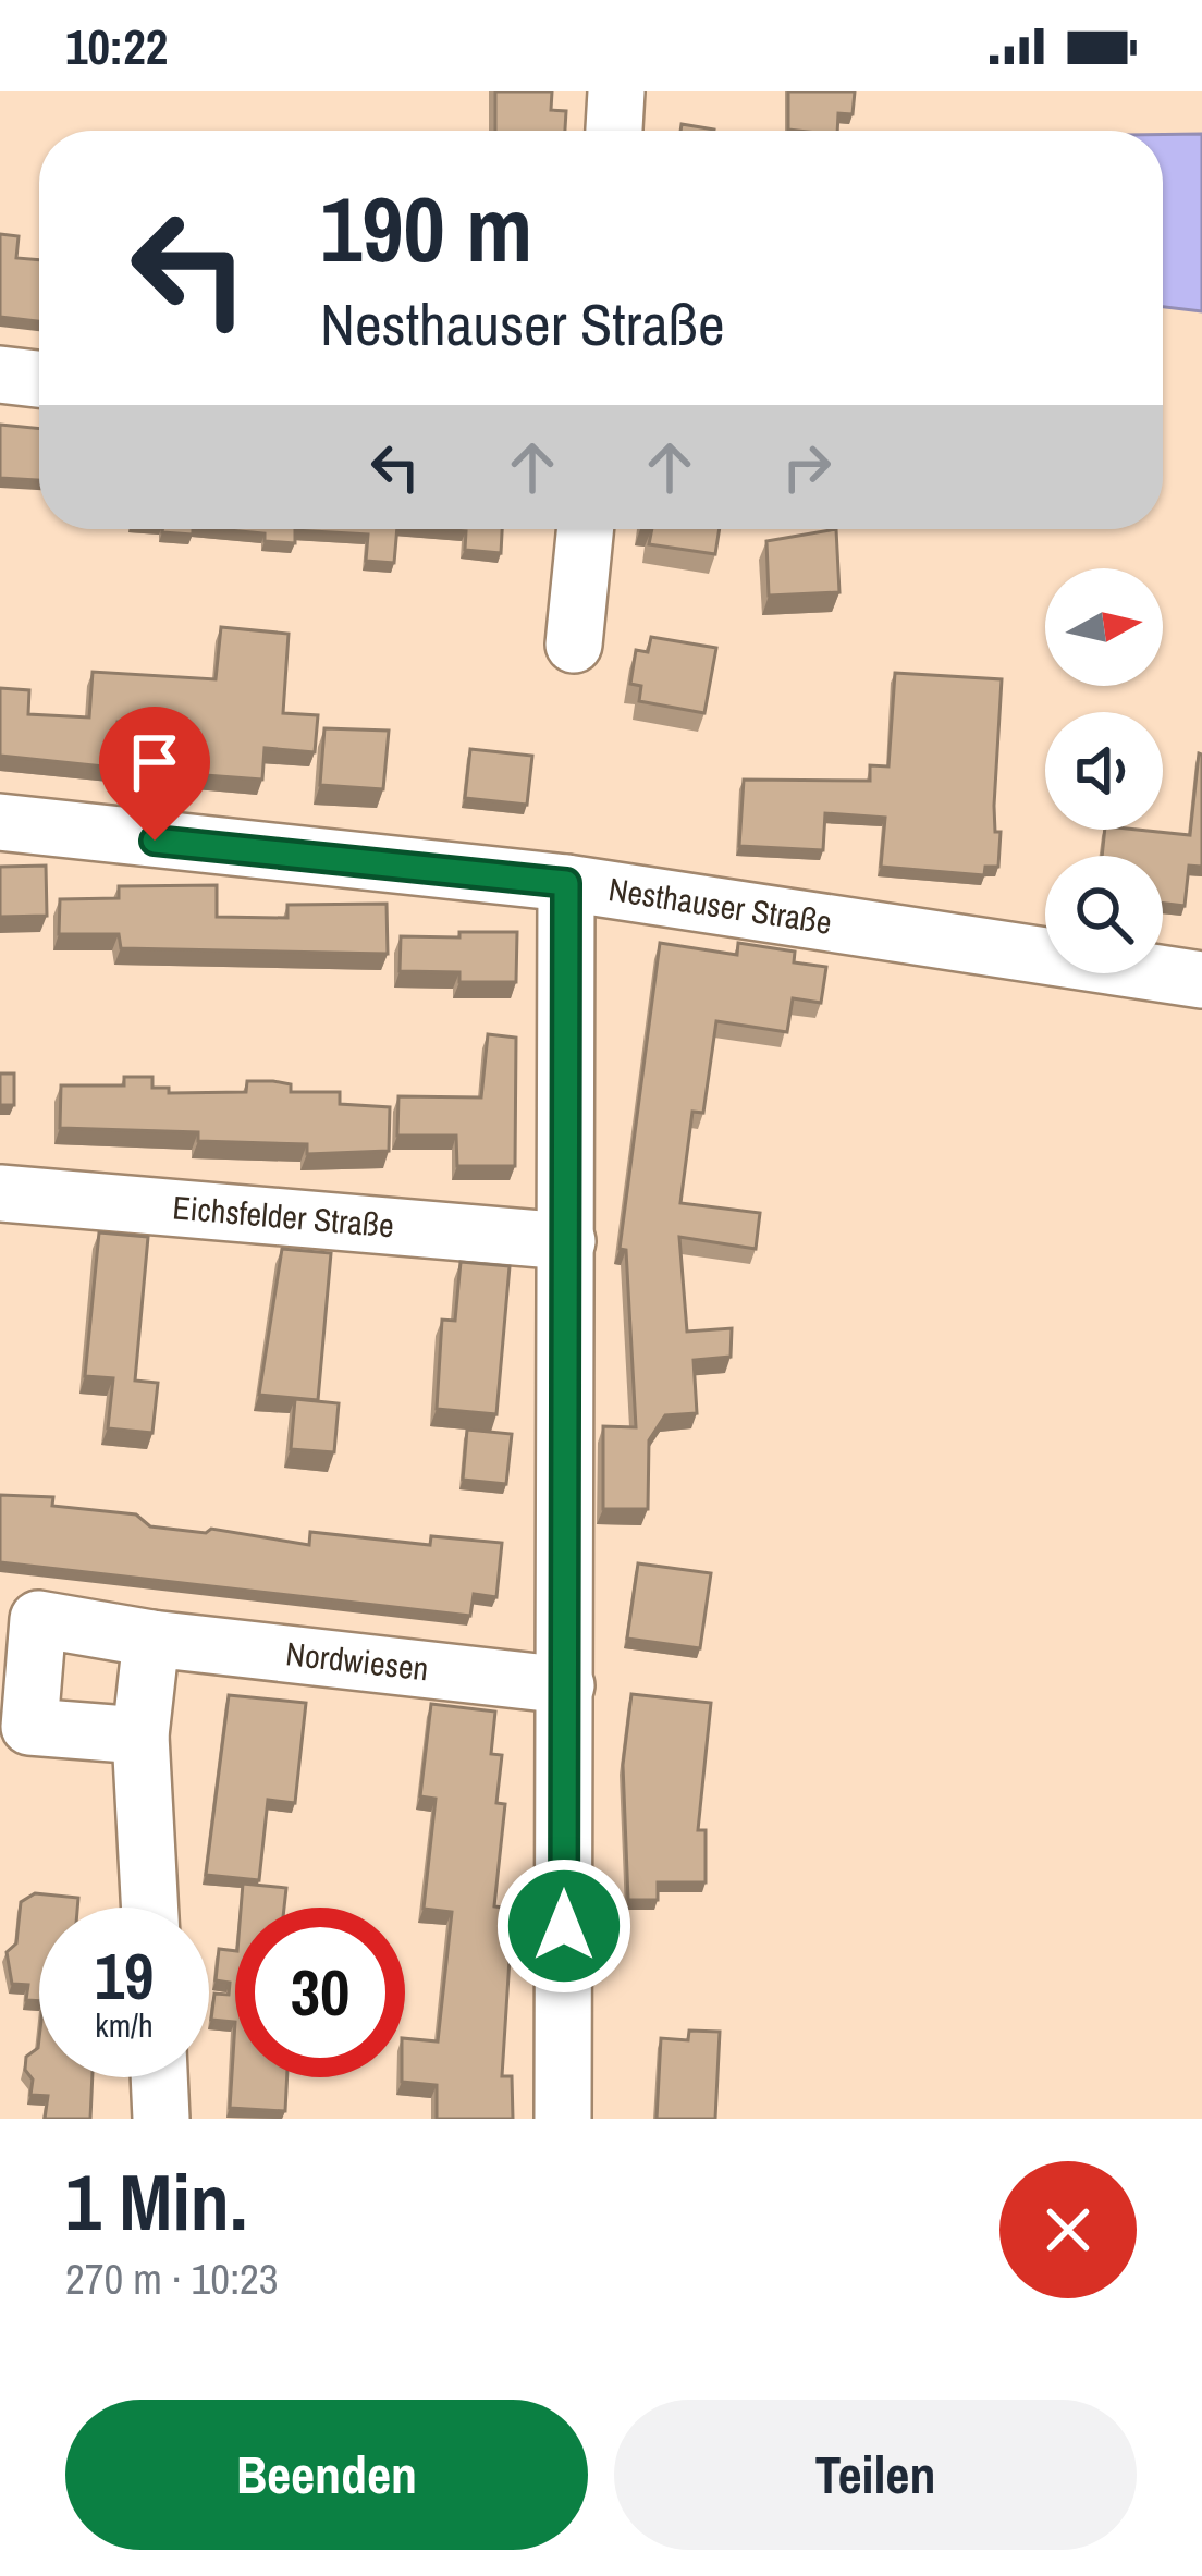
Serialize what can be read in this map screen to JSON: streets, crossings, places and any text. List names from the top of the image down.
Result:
{
  "streets": {
    "street": ["Nesthauser Straße", "Eichsfelder Straße", "Nordwiesen"]
  },
  "north": "right",
  "page": {
    "status": "10:22",
    "turn": ["190 m", "Nesthauser Straße"],
    "speed": "19 km/h",
    "limit": "30",
    "heading": ["1 Min.", "270 m · 10:23"],
    "buttons": ["Beenden", "Teilen"]
  }
}
